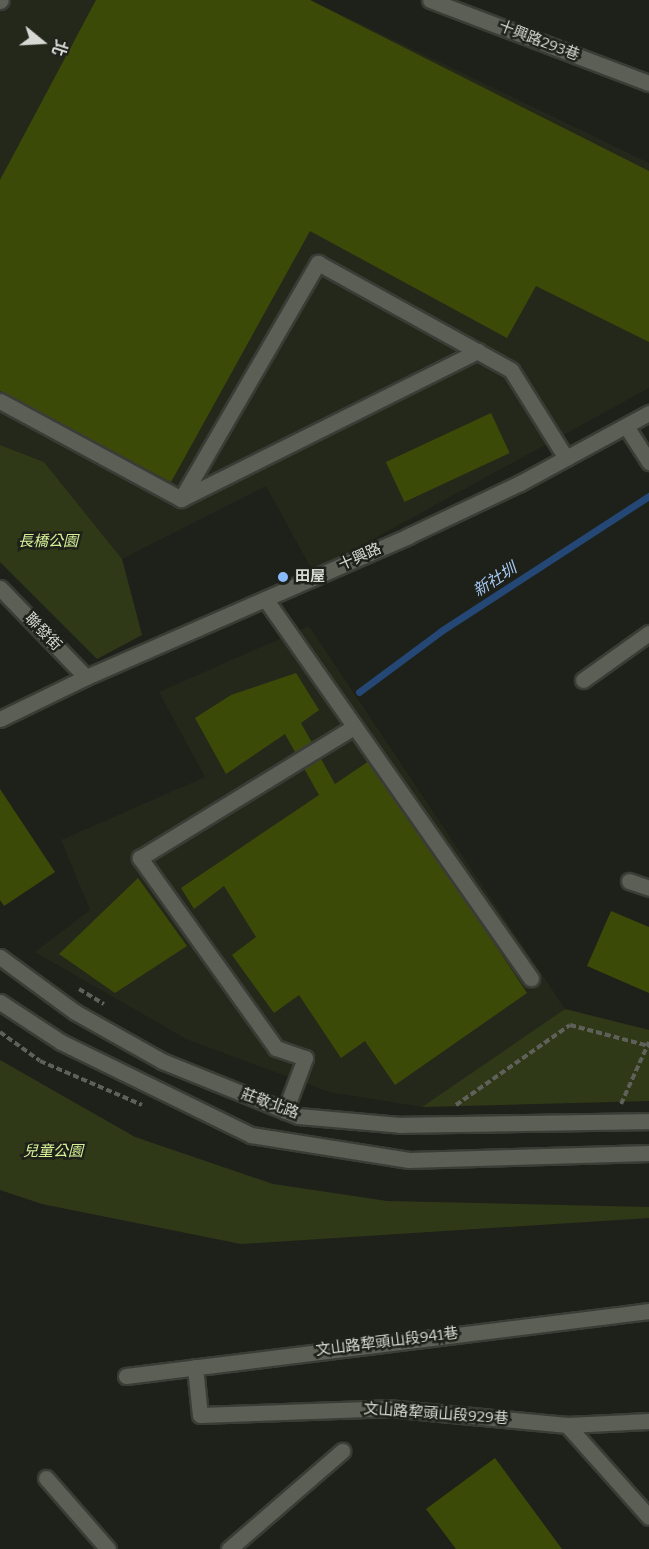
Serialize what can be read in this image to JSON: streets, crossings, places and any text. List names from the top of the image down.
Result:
{
  "streets": {
    "street": [
      "十興路293巷",
      "十興路",
      "聯發街",
      "莊敬北路",
      "文山路犂頭山段941巷",
      "文山路犂頭山段929巷"
    ]
  },
  "crossings": [
    ["十興路", "聯發街"],
    ["文山路犂頭山段941巷", "文山路犂頭山段929巷"]
  ],
  "water": ["新社圳"],
  "parks": ["長橋公園", "兒童公園"],
  "places": ["田屋"],
  "north": "right"
}
